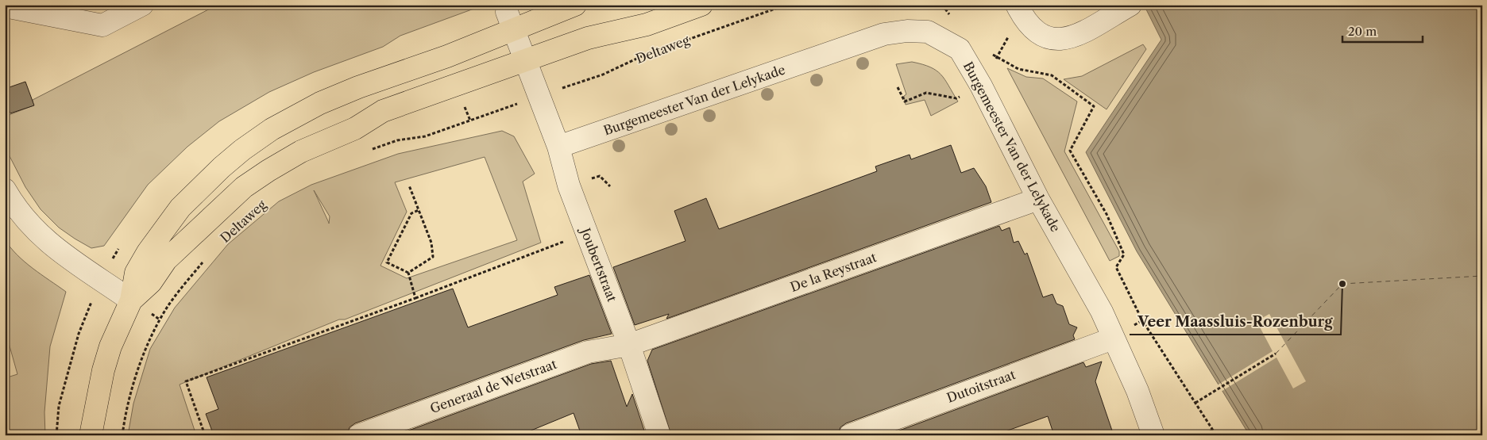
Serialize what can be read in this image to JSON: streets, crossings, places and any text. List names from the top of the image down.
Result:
{
  "streets": {
    "main road": ["Deltaweg"],
    "street": [
      "Burgemeester Van der Lelykade",
      "Joubertstraat",
      "De la Reystraat",
      "Generaal de Wetstraat",
      "Dutoitstraat"
    ]
  },
  "crossings": [
    ["Deltaweg", "Joubertstraat"],
    ["Burgemeester Van der Lelykade", "Joubertstraat"],
    ["Burgemeester Van der Lelykade", "De la Reystraat"],
    ["Burgemeester Van der Lelykade", "Dutoitstraat"],
    ["Joubertstraat", "De la Reystraat"],
    ["Joubertstraat", "Generaal de Wetstraat"],
    ["De la Reystraat", "Generaal de Wetstraat"]
  ],
  "places": ["Veer Maassluis-Rozenburg"],
  "scale_bar": "20 m"
}
